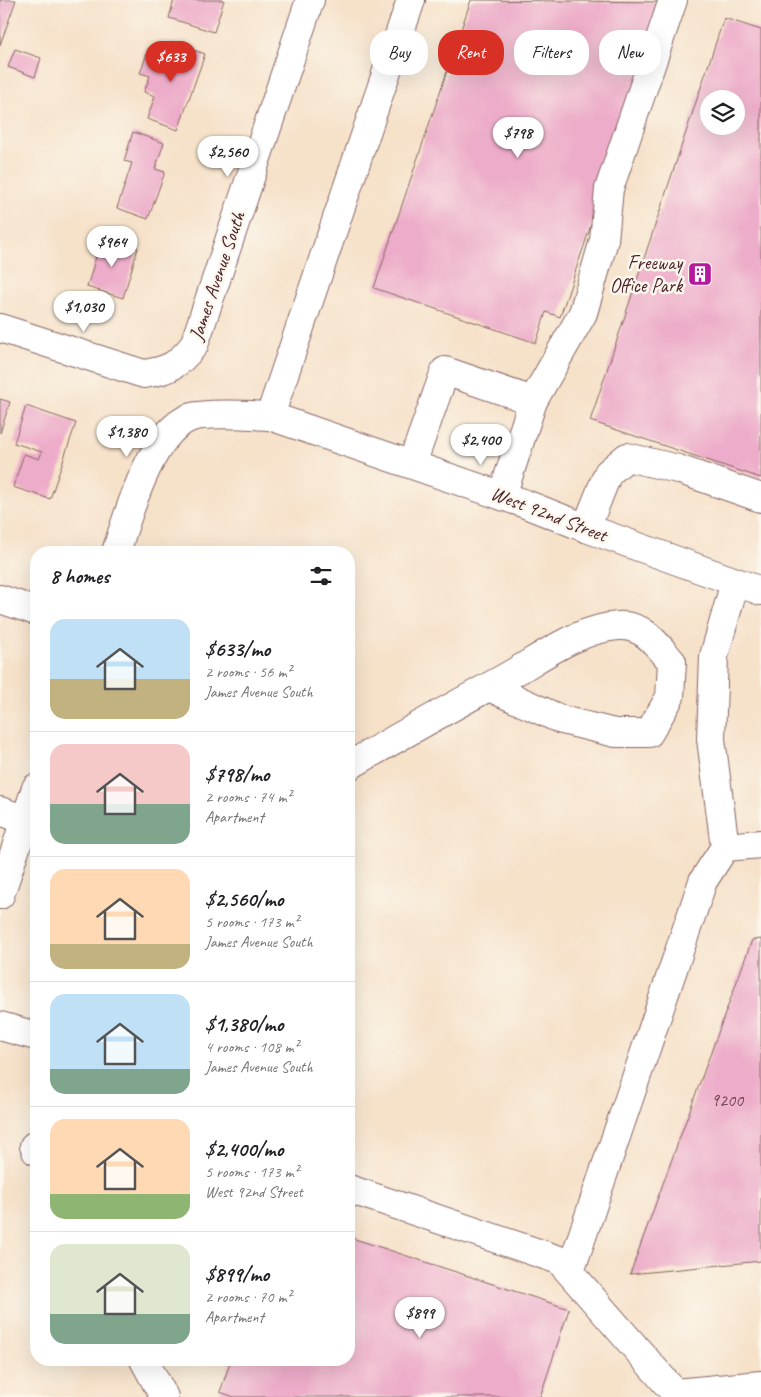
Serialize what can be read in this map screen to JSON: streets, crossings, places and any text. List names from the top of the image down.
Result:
{
  "streets": {
    "street": ["James Avenue South", "West 92nd Street"]
  },
  "places": {
    "building": ["Freeway Office Park"]
  },
  "house_numbers": ["9200"],
  "page": {
    "chip": [
      "Buy",
      "Rent",
      "Filters",
      "New"
    ],
    "price": [
      "$633",
      "$798",
      "$2,560",
      "$964",
      "$1,030",
      "$1,380",
      "$2,400",
      "$899"
    ],
    "heading": "8 homes",
    "list": [
      {
        "name": "$633/mo",
        "note": "2 rooms · 56 m² · James Avenue South"
      },
      {
        "name": "$798/mo",
        "note": "2 rooms · 74 m² · Apartment"
      },
      {
        "name": "$2,560/mo",
        "note": "5 rooms · 173 m² · James Avenue South"
      },
      {
        "name": "$1,380/mo",
        "note": "4 rooms · 108 m² · James Avenue South"
      },
      {
        "name": "$2,400/mo",
        "note": "5 rooms · 173 m² · West 92nd Street"
      },
      {
        "name": "$899/mo",
        "note": "2 rooms · 70 m² · Apartment"
      }
    ]
  }
}
